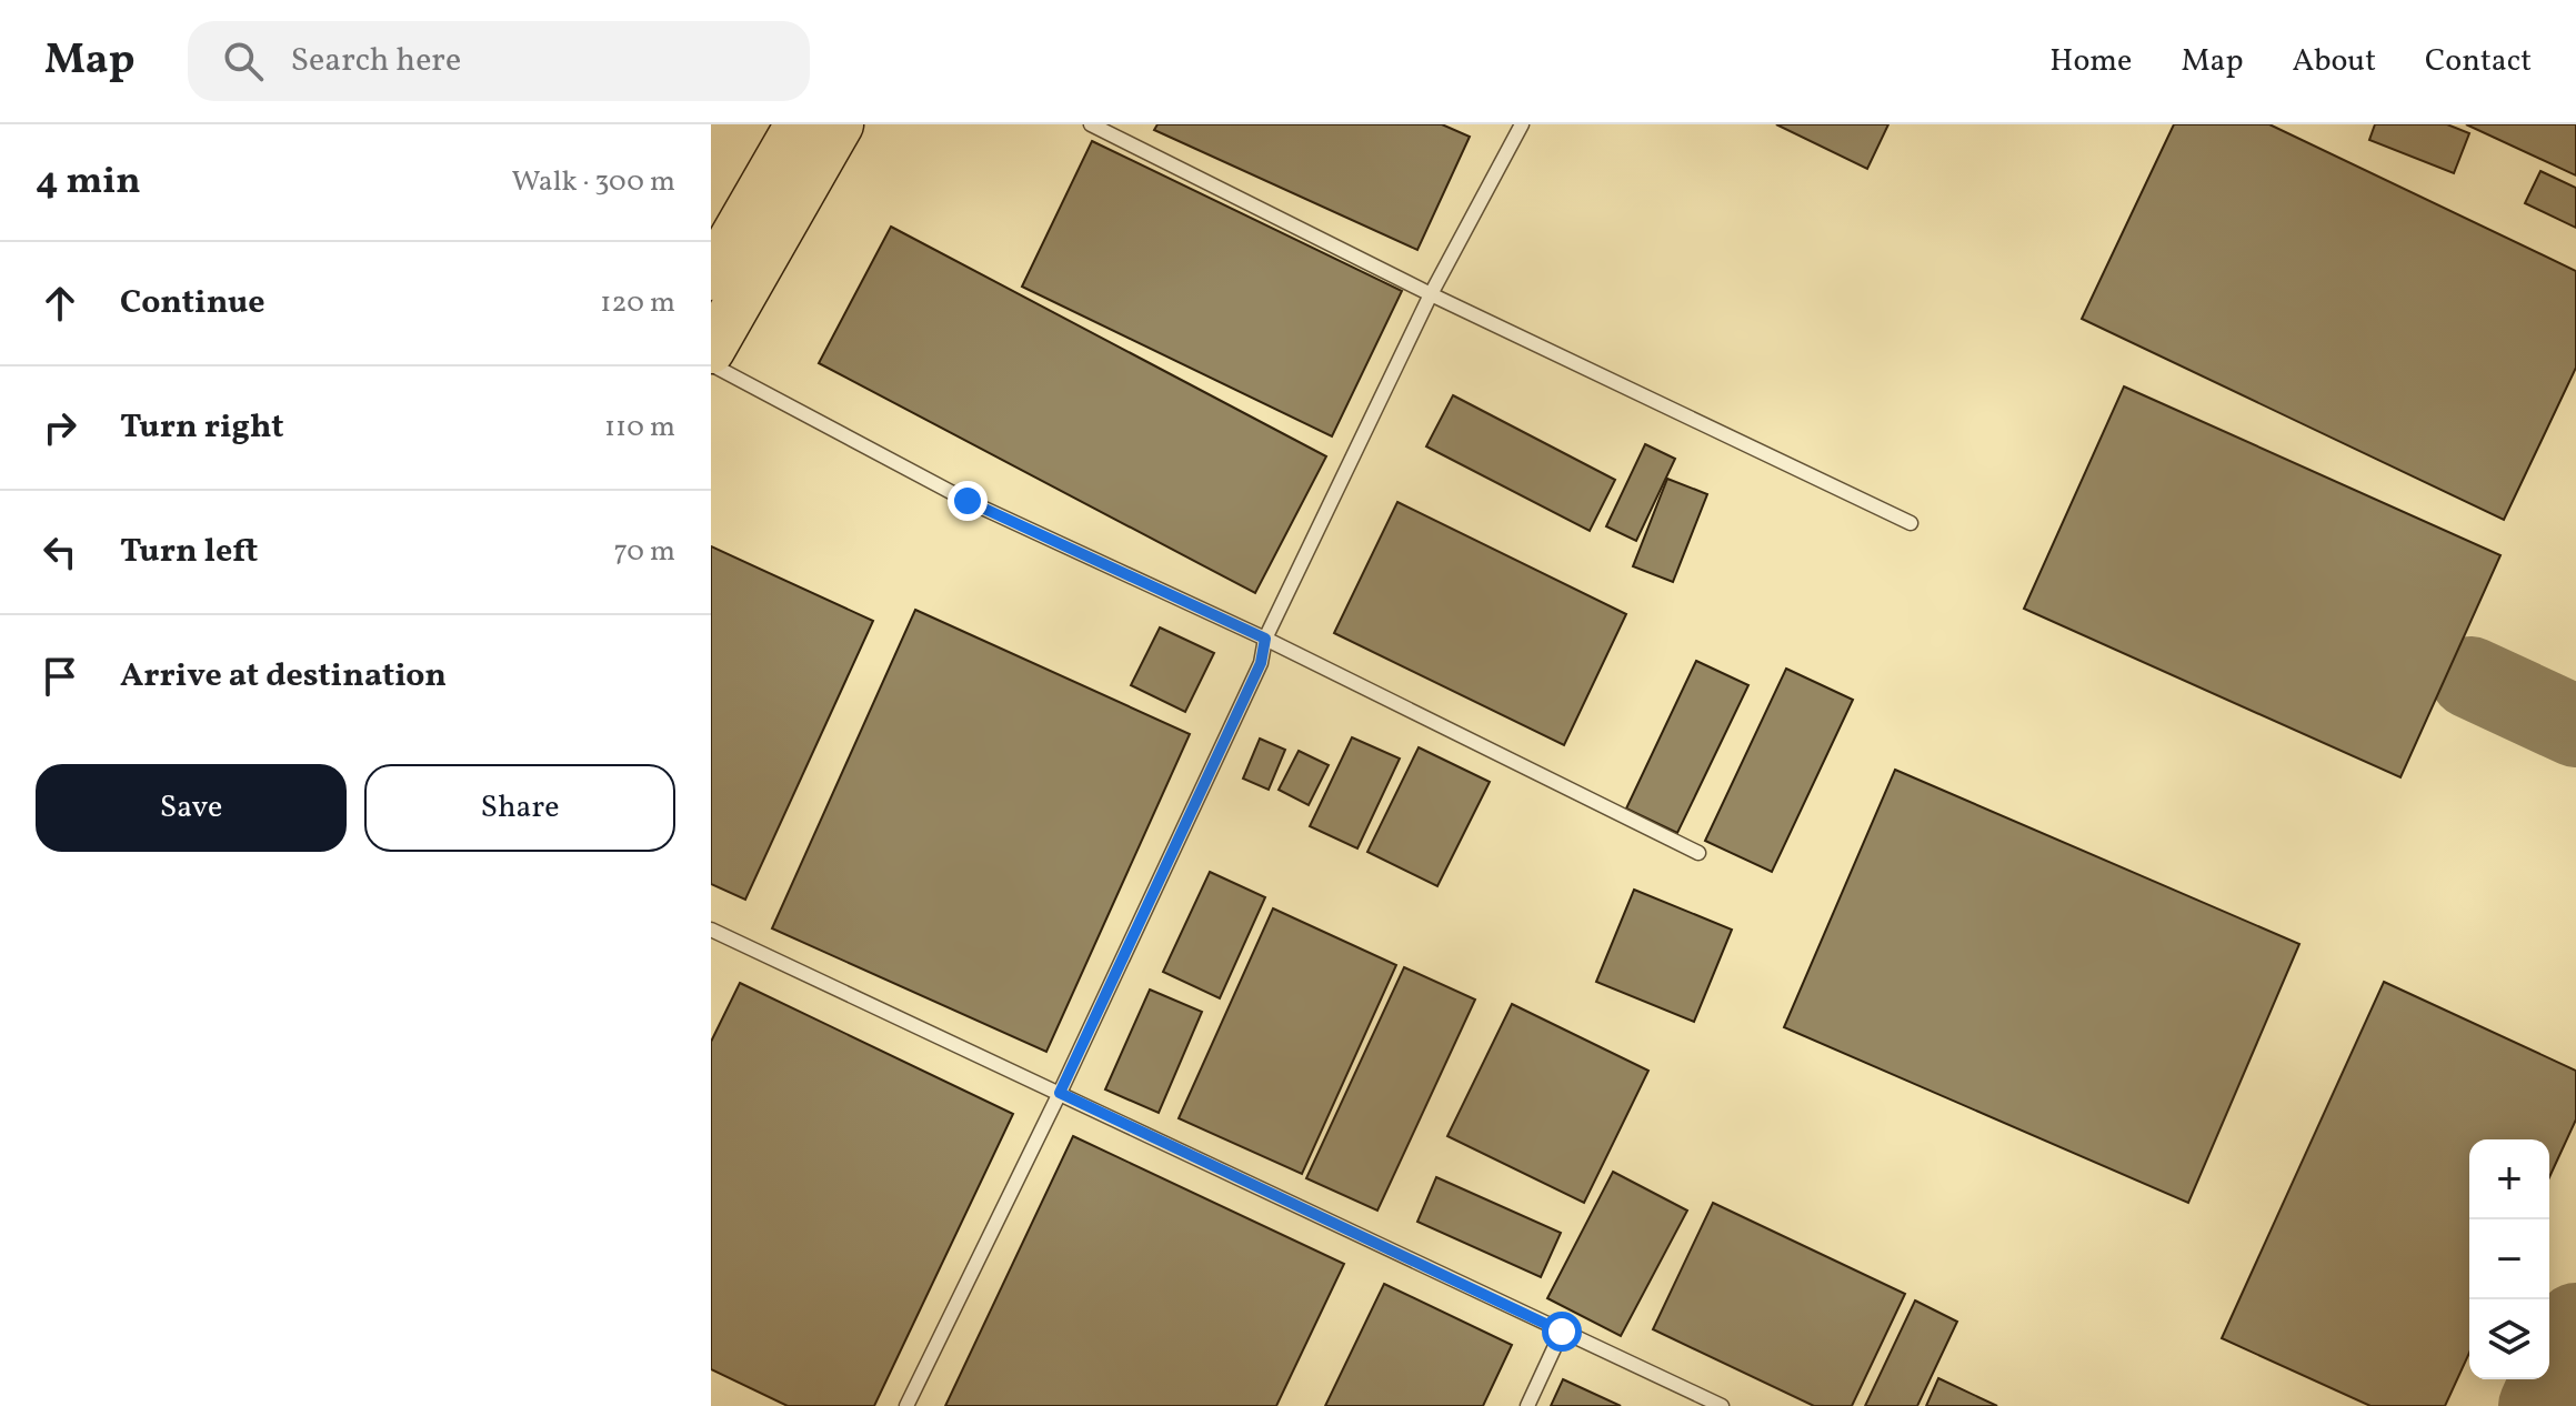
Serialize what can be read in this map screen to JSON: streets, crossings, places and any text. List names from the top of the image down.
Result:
{
  "page": {
    "header": "Map",
    "search": "Search here",
    "nav": [
      "Home",
      "Map",
      "About",
      "Contact"
    ],
    "heading": ["4 min", "Walk · 300 m"],
    "list": [
      ["Continue", "120 m"],
      ["Turn right", "110 m"],
      ["Turn left", "70 m"],
      "Arrive at destination"
    ],
    "buttons": ["Save", "Share"],
    "map_buttons": ["+", "−"]
  }
}
